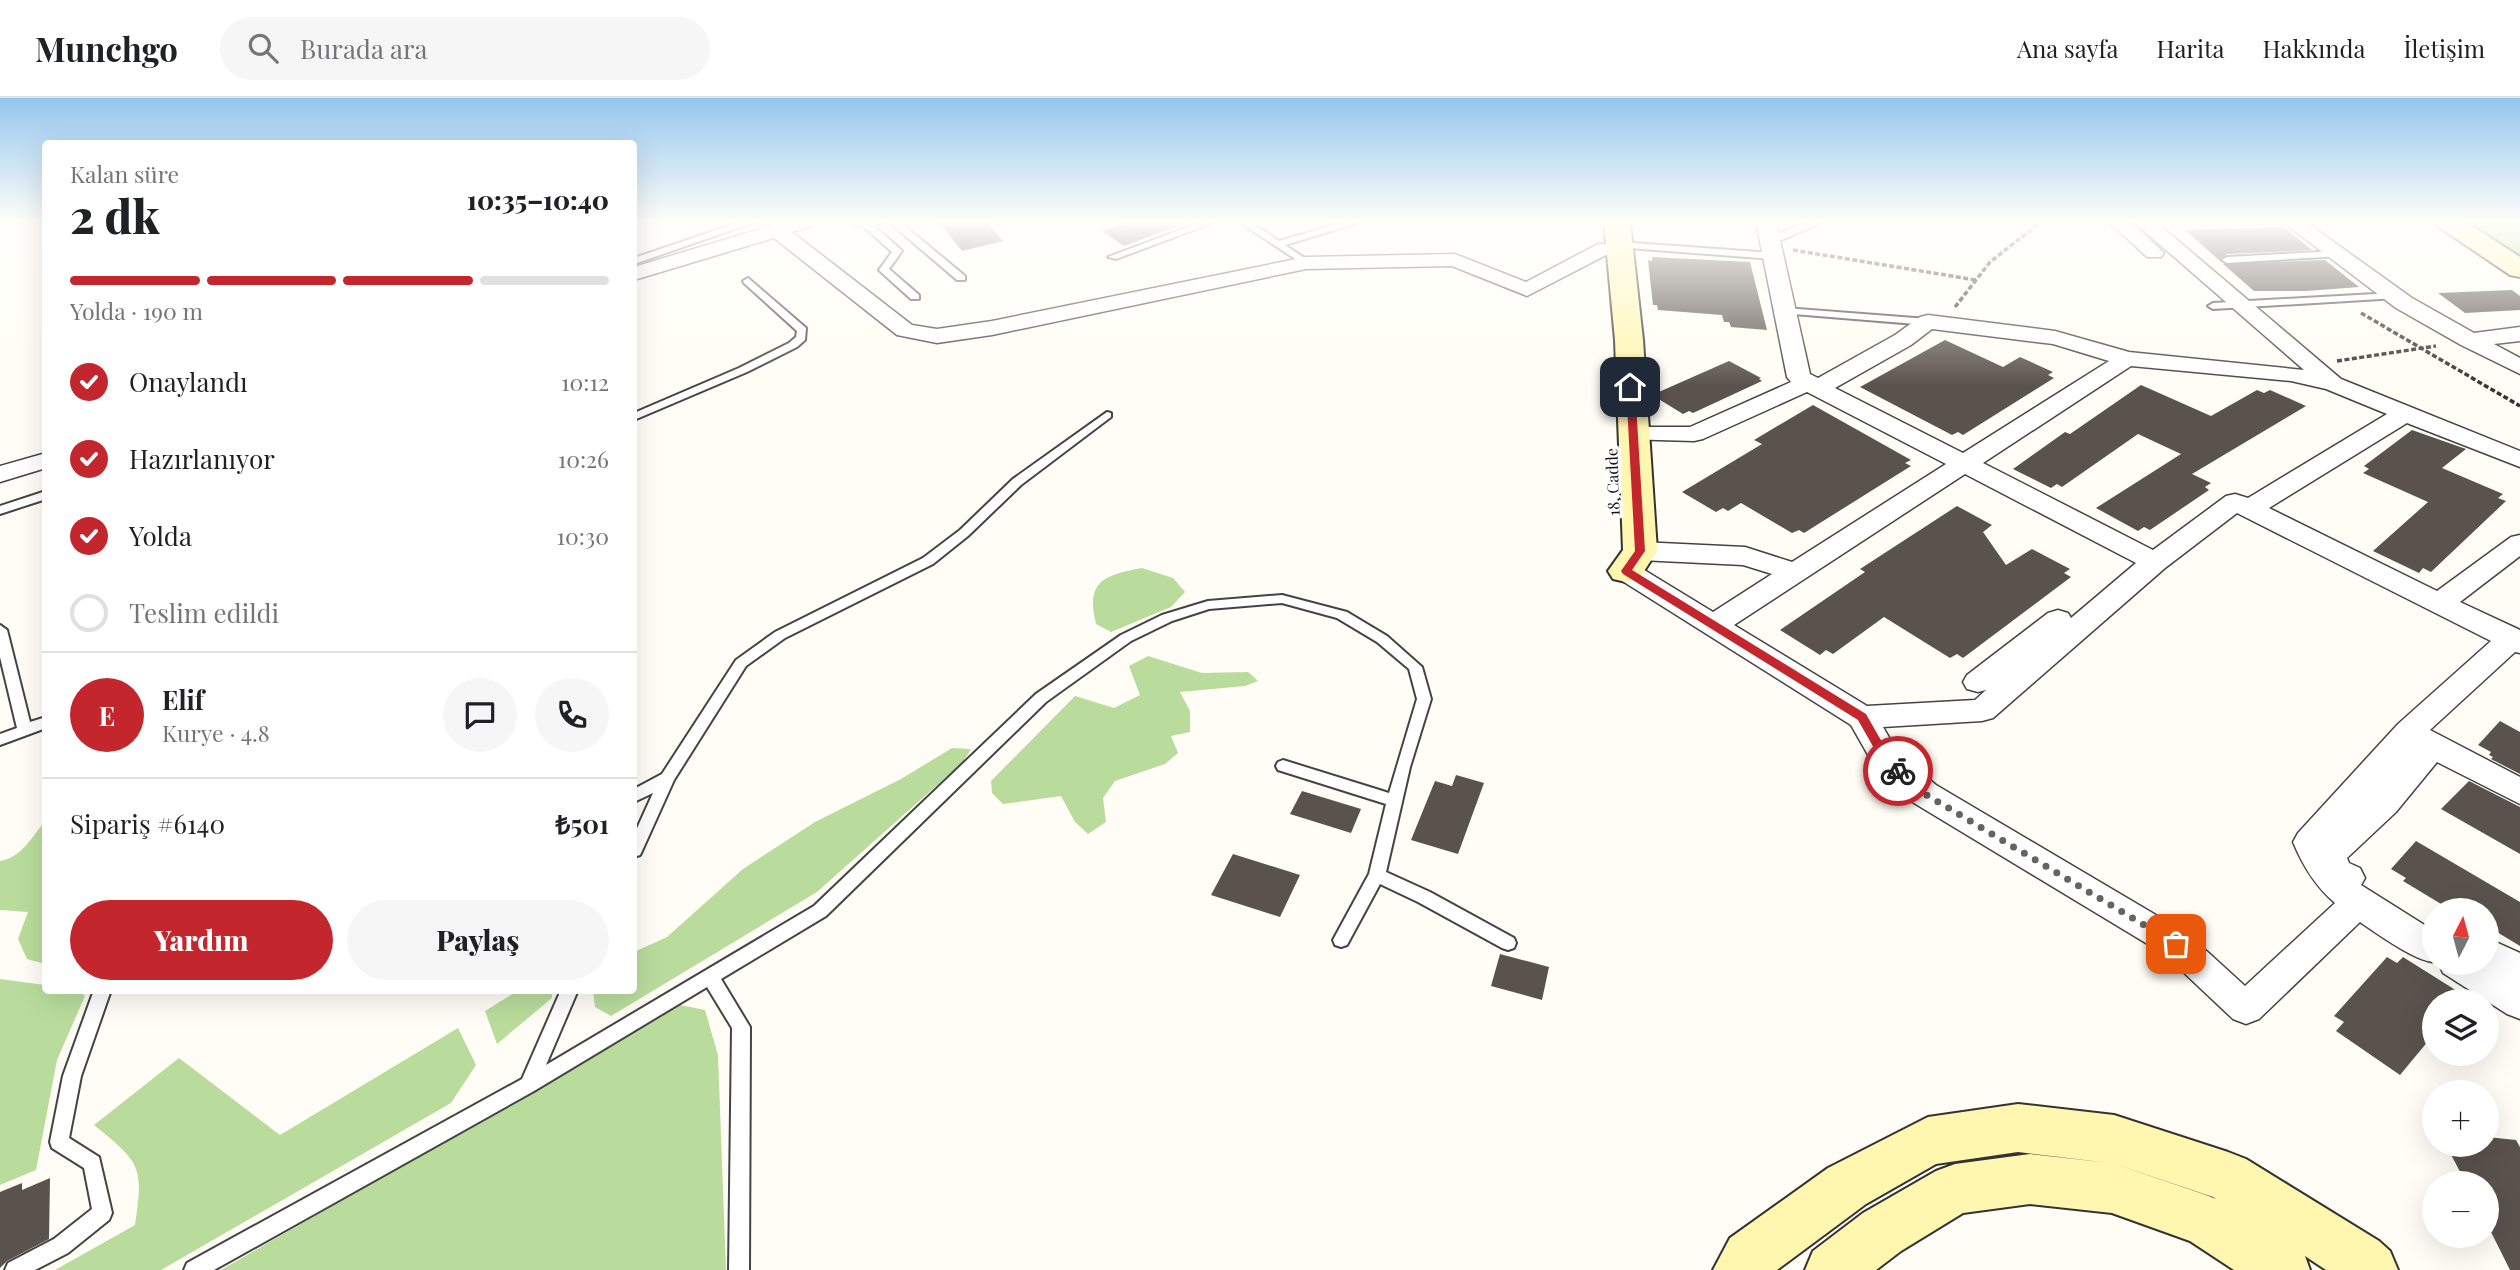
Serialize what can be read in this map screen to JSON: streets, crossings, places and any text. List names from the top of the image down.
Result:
{
  "streets": {
    "street": ["18. Cadde"]
  },
  "north": "top",
  "page": {
    "header": "Munchgo",
    "search": "Burada ara",
    "nav": [
      "Ana sayfa",
      "Harita",
      "Hakkında",
      "İletişim"
    ],
    "heading": ["2 dk", "Kalan süre", "10:35–10:40"],
    "panel": [
      "Elif",
      "Kurye · 4.8",
      "Sipariş #6140",
      "₺501"
    ],
    "bar": "Yolda · 190 m",
    "list": [
      ["Onaylandı", "10:12"],
      ["Hazırlanıyor", "10:26"],
      ["Yolda", "10:30"],
      "Teslim edildi"
    ],
    "round": "E",
    "buttons": ["Yardım", "Paylaş"],
    "map_buttons": ["+", "−"]
  }
}
